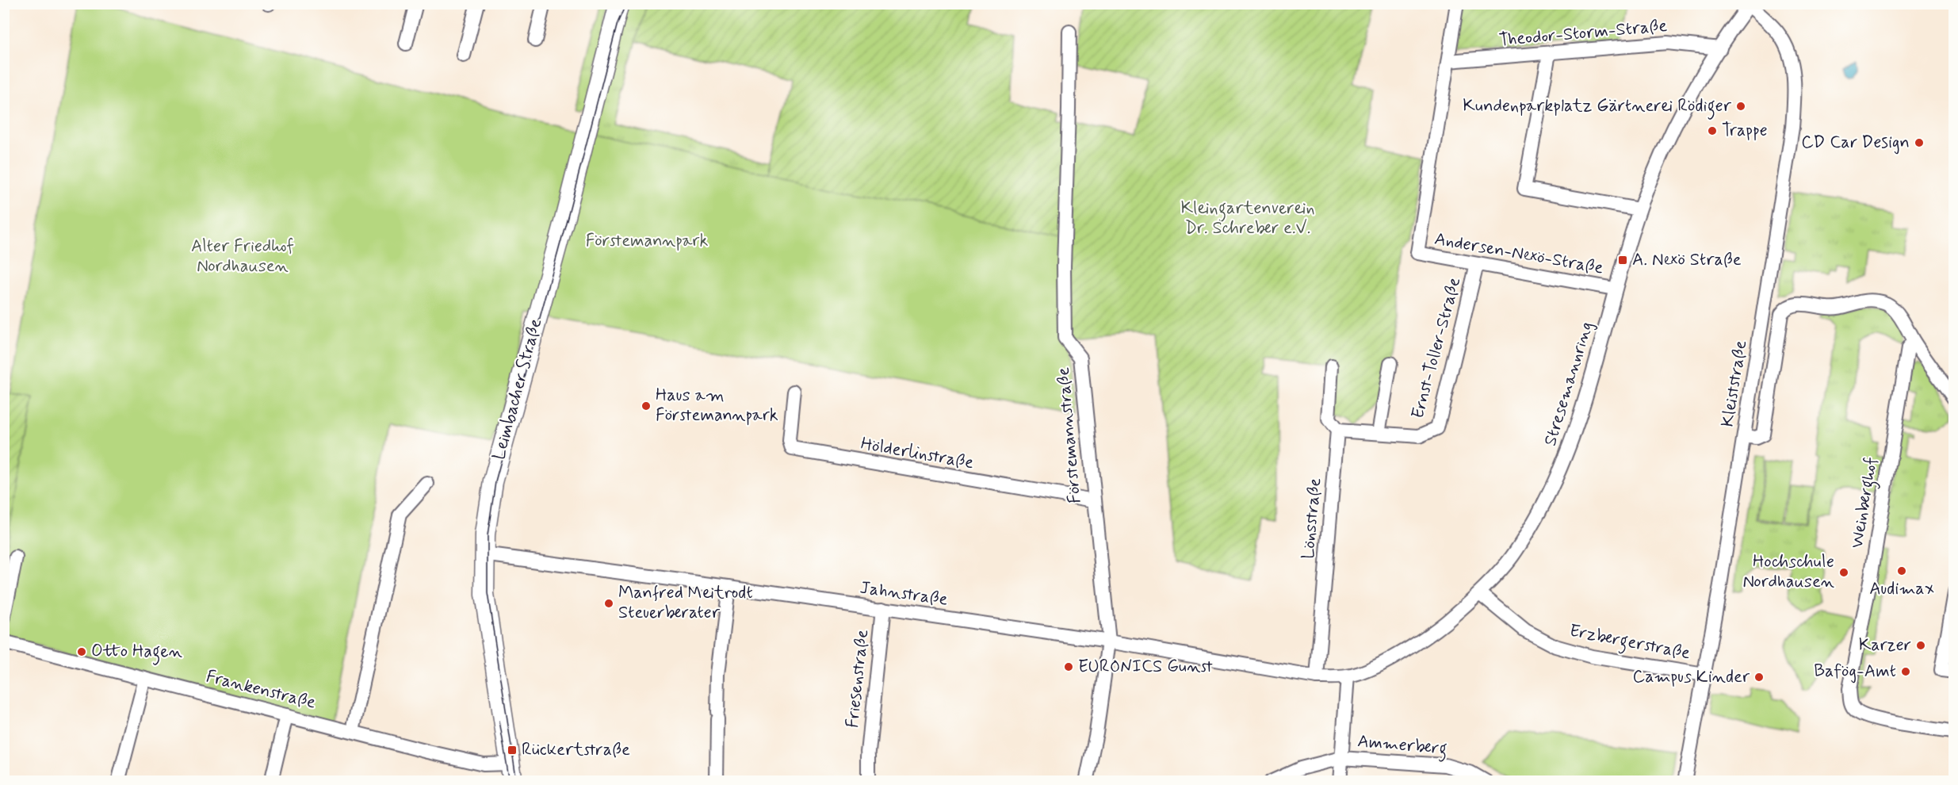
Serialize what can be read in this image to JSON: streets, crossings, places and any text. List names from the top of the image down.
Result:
{
  "streets": {
    "street": [
      "Theodor-Storm-Straße",
      "Andersen-Nexö-Straße",
      "Ernst-Toller-Straße",
      "Stresemannring",
      "Kleiststraße",
      "Leimbacher Straße",
      "Förstemannstraße",
      "Hölderlinstraße",
      "Weinberghof",
      "Lönsstraße",
      "Jahnstraße",
      "Erzbergerstraße",
      "Friesenstraße",
      "Frankenstraße",
      "Ammerberg"
    ]
  },
  "crossings": [
    ["Theodor-Storm-Straße", "Andersen-Nexö-Straße"],
    ["Theodor-Storm-Straße", "Stresemannring"],
    ["Andersen-Nexö-Straße", "Ernst-Toller-Straße"],
    ["Andersen-Nexö-Straße", "Stresemannring"],
    ["Ernst-Toller-Straße", "Lönsstraße"],
    ["Stresemannring", "Kleiststraße"],
    ["Stresemannring", "Lönsstraße"],
    ["Stresemannring", "Jahnstraße"],
    ["Stresemannring", "Erzbergerstraße"],
    ["Kleiststraße", "Erzbergerstraße"],
    ["Leimbacher Straße", "Jahnstraße"],
    ["Leimbacher Straße", "Frankenstraße"],
    ["Förstemannstraße", "Hölderlinstraße"],
    ["Förstemannstraße", "Jahnstraße"],
    ["Lönsstraße", "Jahnstraße"],
    ["Jahnstraße", "Friesenstraße"]
  ],
  "parks": ["Kleingartenverein Dr. Schreber e.V.", "Förstemannpark", "Alter Friedhof Nordhausen"],
  "places": {
    "other": [
      "Kundenparkplatz Gärtnerei Rödiger",
      "Trappe",
      "CD Car Design",
      "Haus am Förstemannpark",
      "Audimax",
      "Hochschule Nordhausen",
      "Manfred Meitrodt Steuerberater",
      "Karzer",
      "Otto Hagen",
      "EURONICS Gunst",
      "Bafög-Amt",
      "Campus Kinder"
    ],
    "transit": ["A. Nexö Straße", "Rückertstraße"]
  }
}
